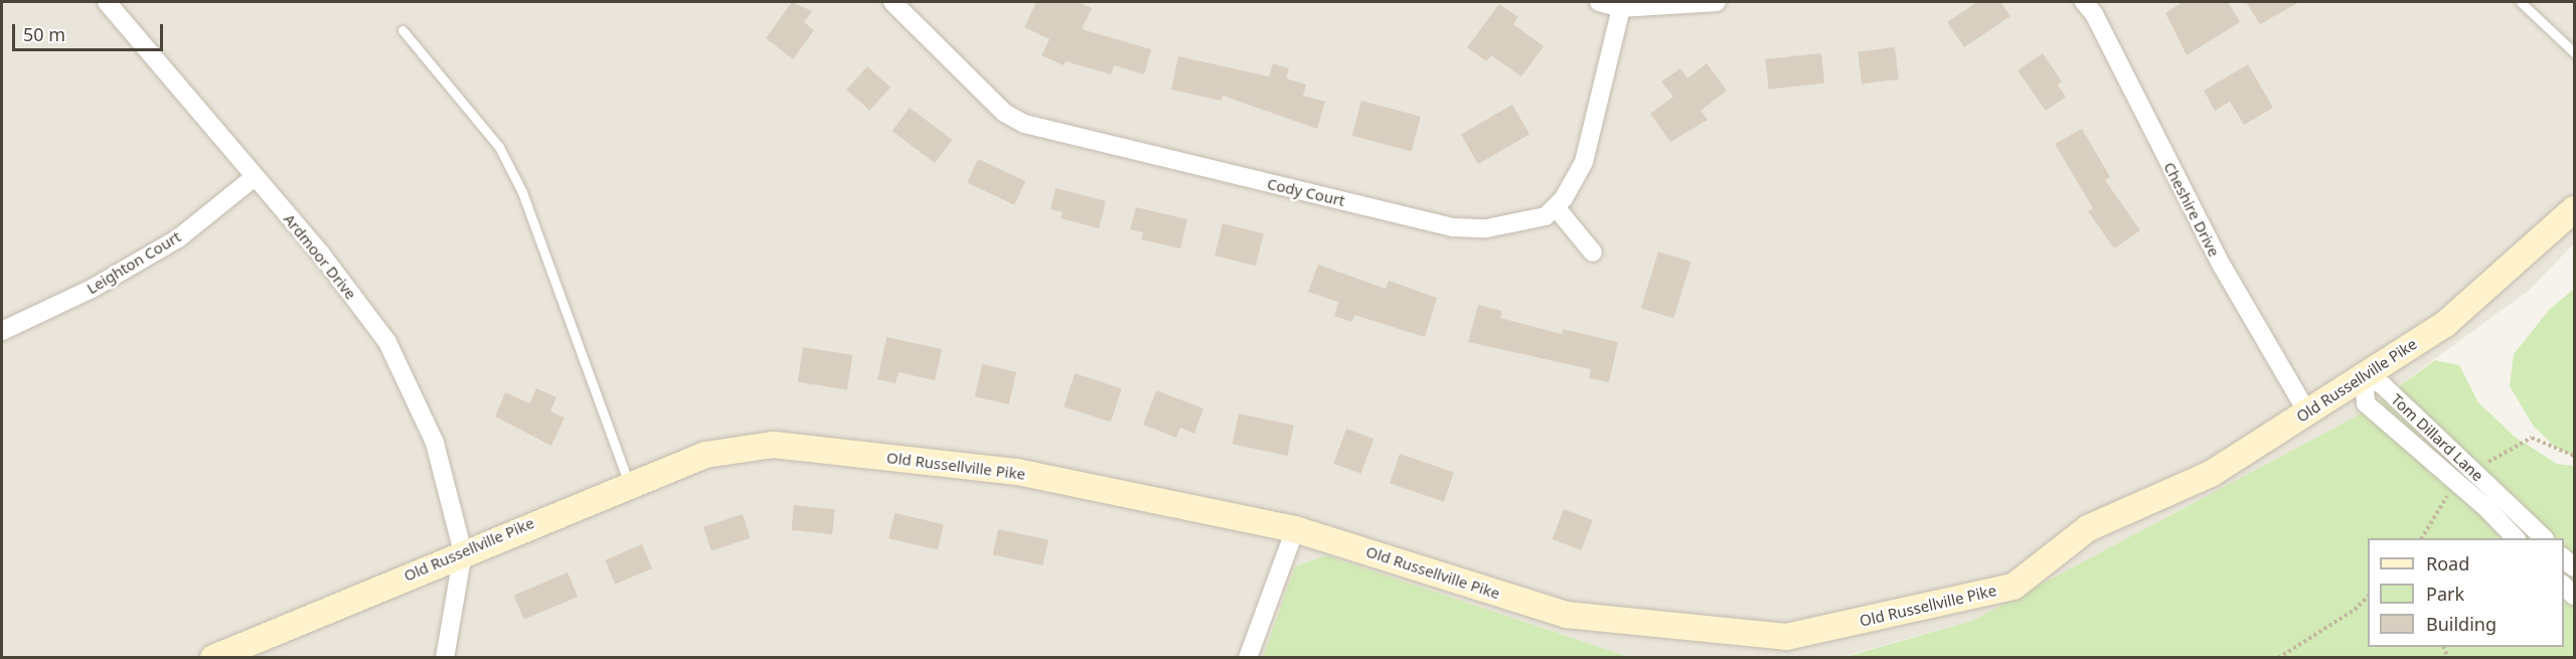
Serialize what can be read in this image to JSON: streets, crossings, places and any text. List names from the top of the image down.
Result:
{
  "streets": {
    "street": [
      "Cody Court",
      "Cheshire Drive",
      "Ardmoor Drive",
      "Leighton Court",
      "Old Russellville Pike",
      "Tom Dillard Lane"
    ]
  },
  "crossings": [
    ["Cheshire Drive", "Old Russellville Pike"],
    ["Ardmoor Drive", "Leighton Court"],
    ["Ardmoor Drive", "Old Russellville Pike"],
    ["Old Russellville Pike", "Tom Dillard Lane"]
  ],
  "legend": ["Road", "Park", "Building"],
  "scale_bar": "50 m"
}
